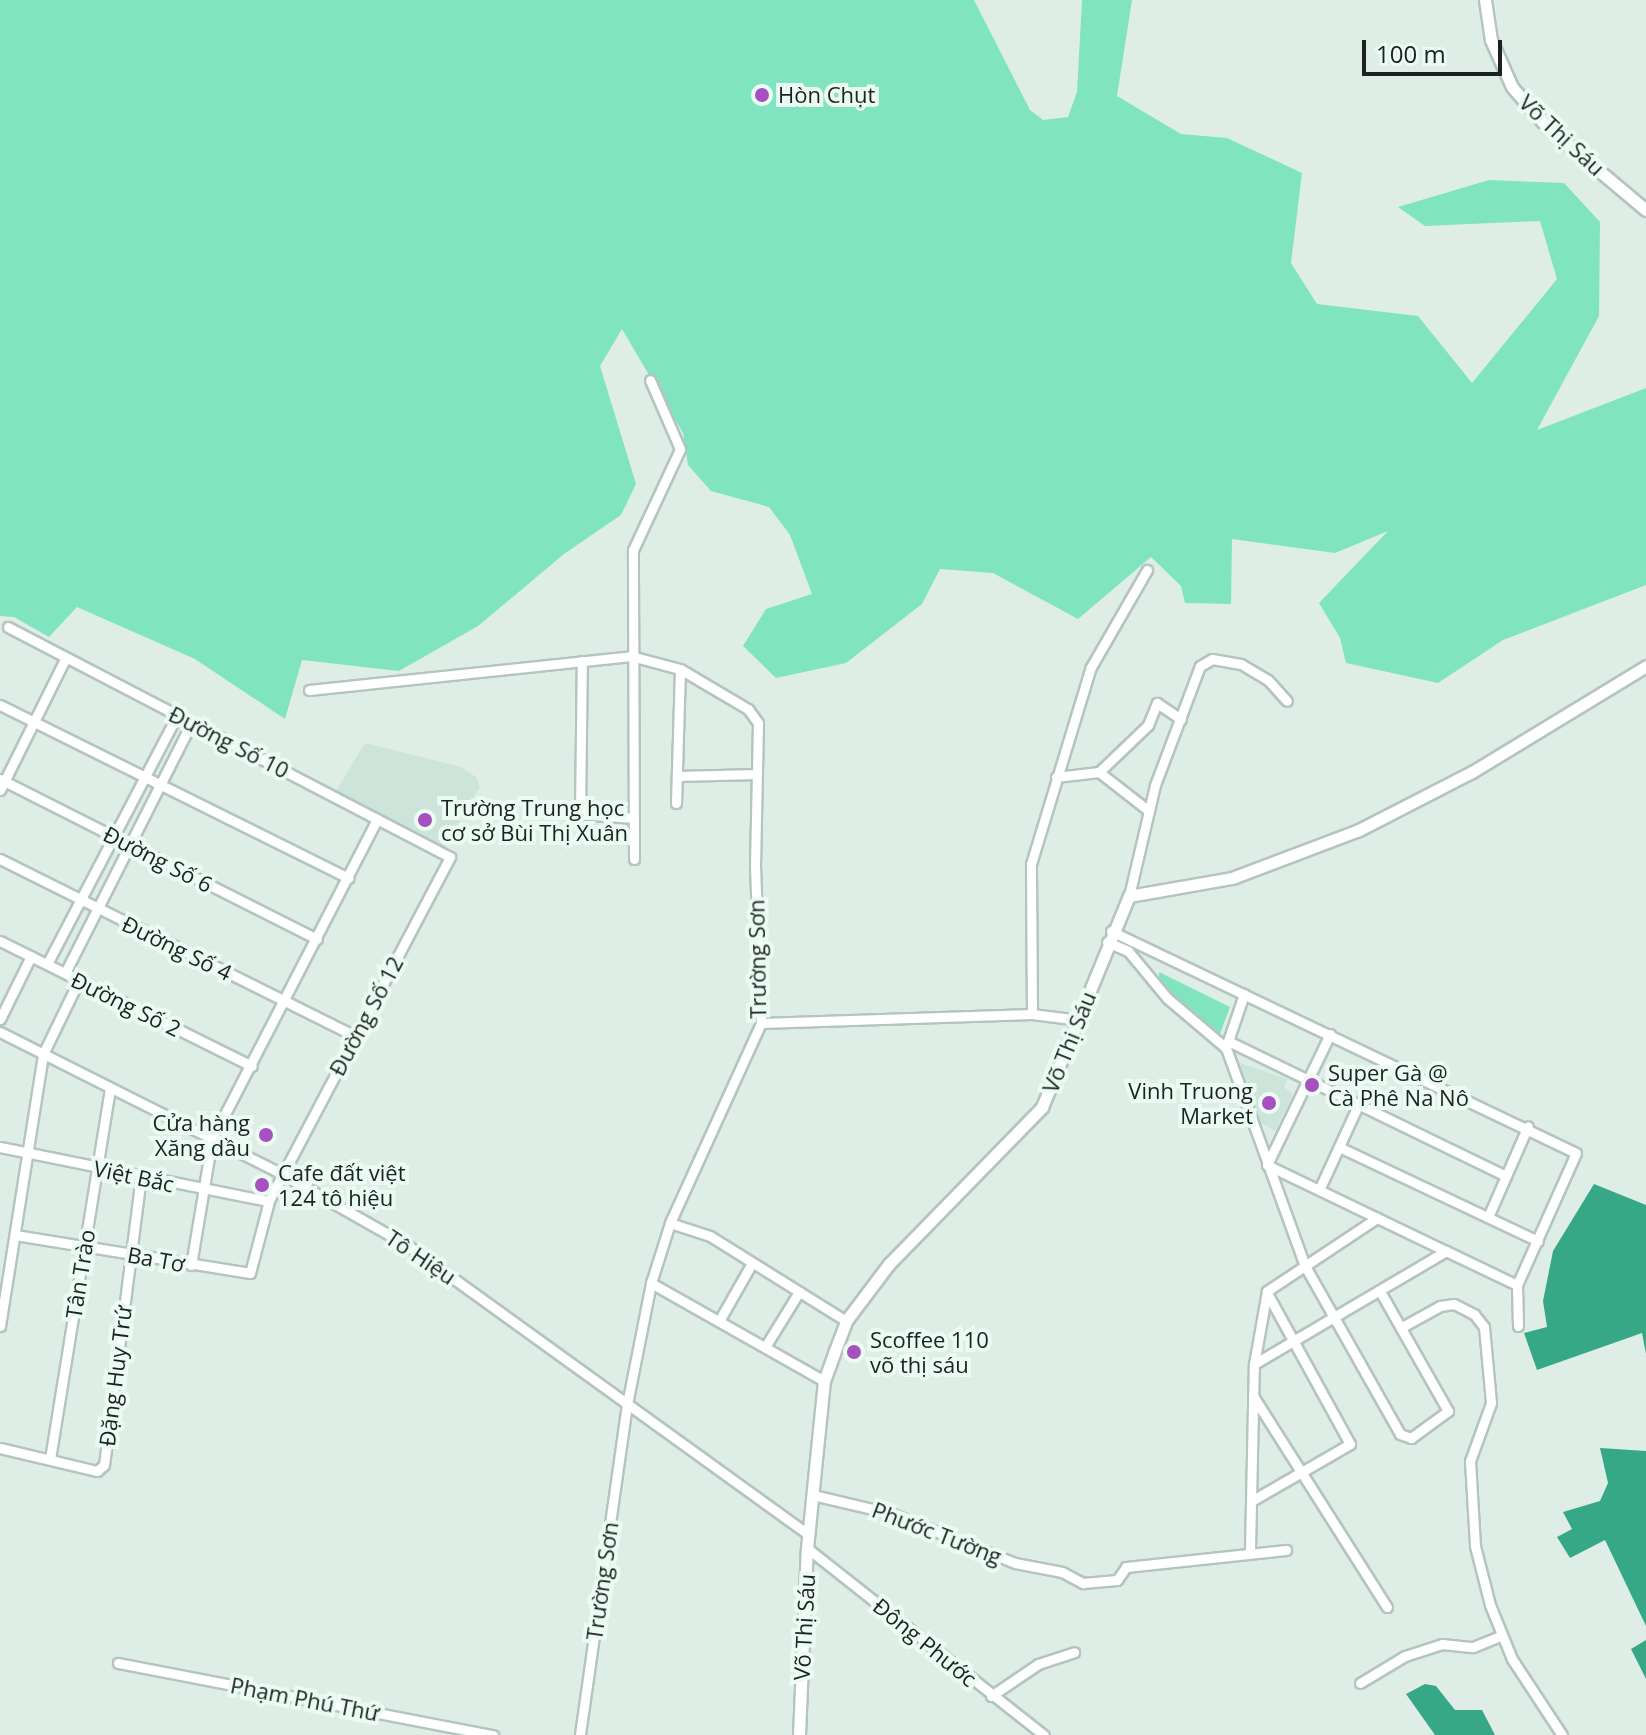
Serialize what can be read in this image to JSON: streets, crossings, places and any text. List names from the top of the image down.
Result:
{
  "streets": {
    "main road": ["Võ Thị Sáu"],
    "street": [
      "Đường Số 10",
      "Đường Số 6",
      "Đường Số 4",
      "Trường Sơn",
      "Đường Số 2",
      "Đường Số 12",
      "Việt Bắc",
      "Tô Hiệu",
      "Ba Tơ",
      "Tân Trào",
      "Đặng Huy Trứ",
      "Phước Tường",
      "Đông Phước",
      "Phạm Phú Thứ"
    ]
  },
  "crossings": [
    ["Võ Thị Sáu", "Tô Hiệu"],
    ["Võ Thị Sáu", "Phước Tường"],
    ["Võ Thị Sáu", "Đông Phước"],
    ["Đường Số 10", "Đường Số 12"],
    ["Đường Số 4", "Đường Số 12"],
    ["Trường Sơn", "Tô Hiệu"],
    ["Đường Số 12", "Việt Bắc"],
    ["Đường Số 12", "Tô Hiệu"],
    ["Đường Số 12", "Ba Tơ"],
    ["Việt Bắc", "Tân Trào"],
    ["Việt Bắc", "Đặng Huy Trứ"],
    ["Tô Hiệu", "Tân Trào"],
    ["Tô Hiệu", "Đông Phước"],
    ["Ba Tơ", "Tân Trào"],
    ["Ba Tơ", "Đặng Huy Trứ"],
    ["Tân Trào", "Đặng Huy Trứ"]
  ],
  "places": [
    "Hòn Chụt",
    "Trường Trung học cơ sở Bùi Thị Xuân",
    "Super Gà @ Cà Phê Na Nô",
    "Vinh Truong Market",
    "Cửa hàng Xăng dầu",
    "Cafe đất việt 124 tô hiệu",
    "Scoffee 110 võ thị sáu"
  ],
  "scale_bar": "100 m"
}
